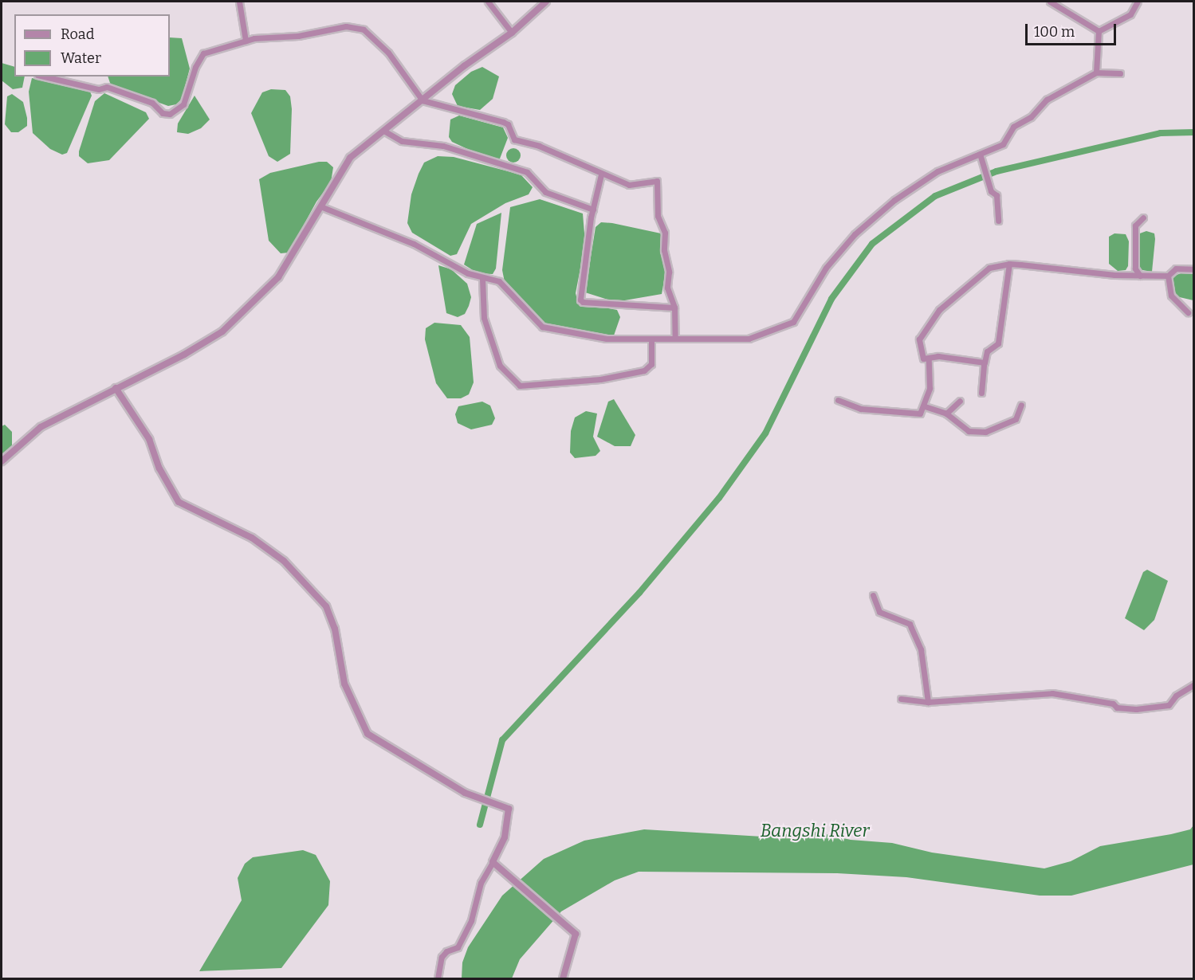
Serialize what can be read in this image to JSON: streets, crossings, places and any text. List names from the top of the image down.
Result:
{
  "water": ["Bangshi River"],
  "legend": ["Road", "Water"],
  "scale_bar": "100 m"
}
